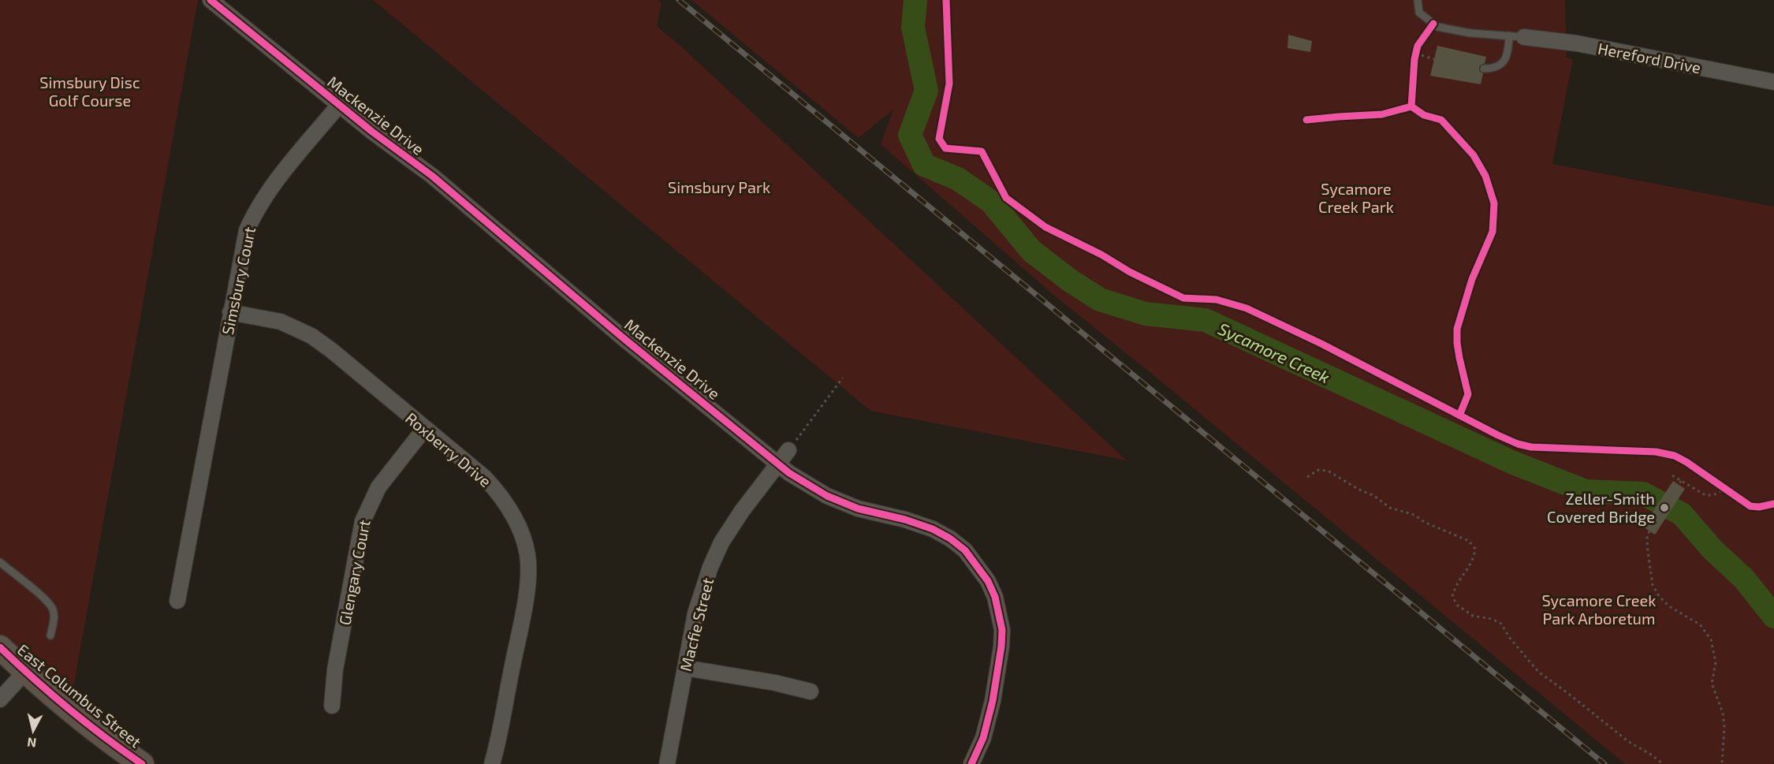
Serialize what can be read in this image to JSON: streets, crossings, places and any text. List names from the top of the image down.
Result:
{
  "streets": {
    "main road": ["East Columbus Street"],
    "street": [
      "Hereford Drive",
      "Mackenzie Drive",
      "Simsbury Court",
      "Roxberry Drive",
      "Glengary Court",
      "Macfie Street"
    ]
  },
  "crossings": [
    ["Mackenzie Drive", "Simsbury Court"],
    ["Mackenzie Drive", "Macfie Street"],
    ["Simsbury Court", "Roxberry Drive"],
    ["Roxberry Drive", "Glengary Court"]
  ],
  "water": ["Sycamore Creek"],
  "parks": [
    "Simsbury Disc Golf Course",
    "Simsbury Park",
    "Sycamore Creek Park",
    "Sycamore Creek Park Arboretum"
  ],
  "places": ["Zeller-Smith Covered Bridge"],
  "north": "bottom"
}
